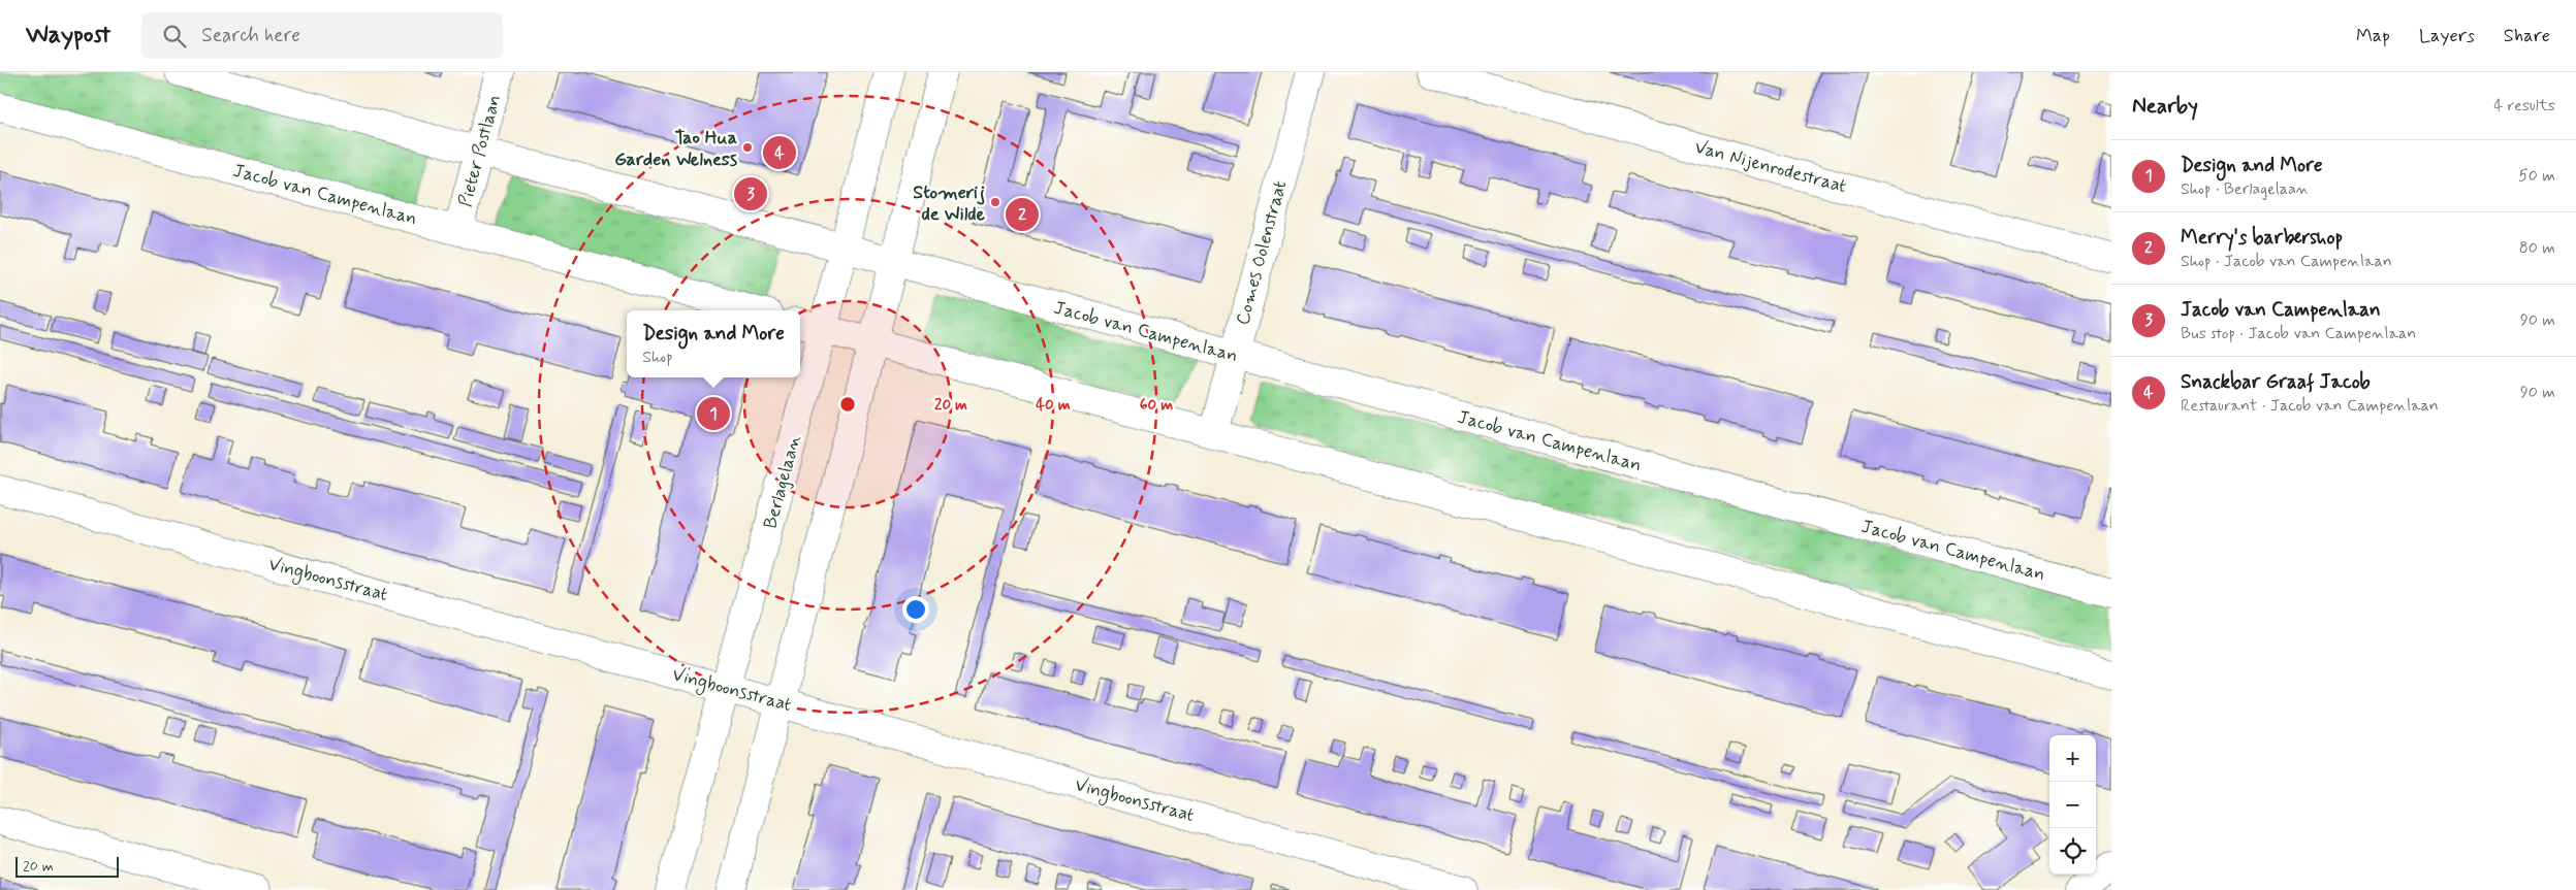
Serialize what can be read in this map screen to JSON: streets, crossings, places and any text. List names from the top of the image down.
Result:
{
  "streets": {
    "street": [
      "Pieter Postlaan",
      "Van Nijenrodestraat",
      "Jacob van Campenlaan",
      "Comes Oolenstraat",
      "Berlagelaan",
      "Vingboonsstraat"
    ]
  },
  "crossings": [
    ["Pieter Postlaan", "Jacob van Campenlaan"],
    ["Jacob van Campenlaan", "Comes Oolenstraat"],
    ["Jacob van Campenlaan", "Berlagelaan"],
    ["Berlagelaan", "Vingboonsstraat"]
  ],
  "places": ["Tao Hua Garden Welness", "Stomerij de Wilde"],
  "scale_bar": "20 m",
  "page": {
    "header": "Waypost",
    "search": "Search here",
    "nav": ["Map", "Layers", "Share"],
    "heading": ["Nearby", "4 results"],
    "pins": [
      "4",
      "3",
      "2",
      "1"
    ],
    "list": [
      {
        "mark": "1",
        "name": "Design and More",
        "note": "Shop · Berlagelaan",
        "value": "50 m"
      },
      {
        "mark": "2",
        "name": "Merry's barbershop",
        "note": "Shop · Jacob van Campenlaan",
        "value": "80 m"
      },
      {
        "mark": "3",
        "name": "Jacob van Campenlaan",
        "note": "Bus stop · Jacob van Campenlaan",
        "value": "90 m"
      },
      {
        "mark": "4",
        "name": "Snackbar Graaf Jacob",
        "note": "Restaurant · Jacob van Campenlaan",
        "value": "90 m"
      }
    ],
    "popup": ["Design and More", "Shop"],
    "map_buttons": ["+", "−"],
    "scale": "20 m"
  },
  "rings": ["20 m", "40 m", "60 m"]
}
